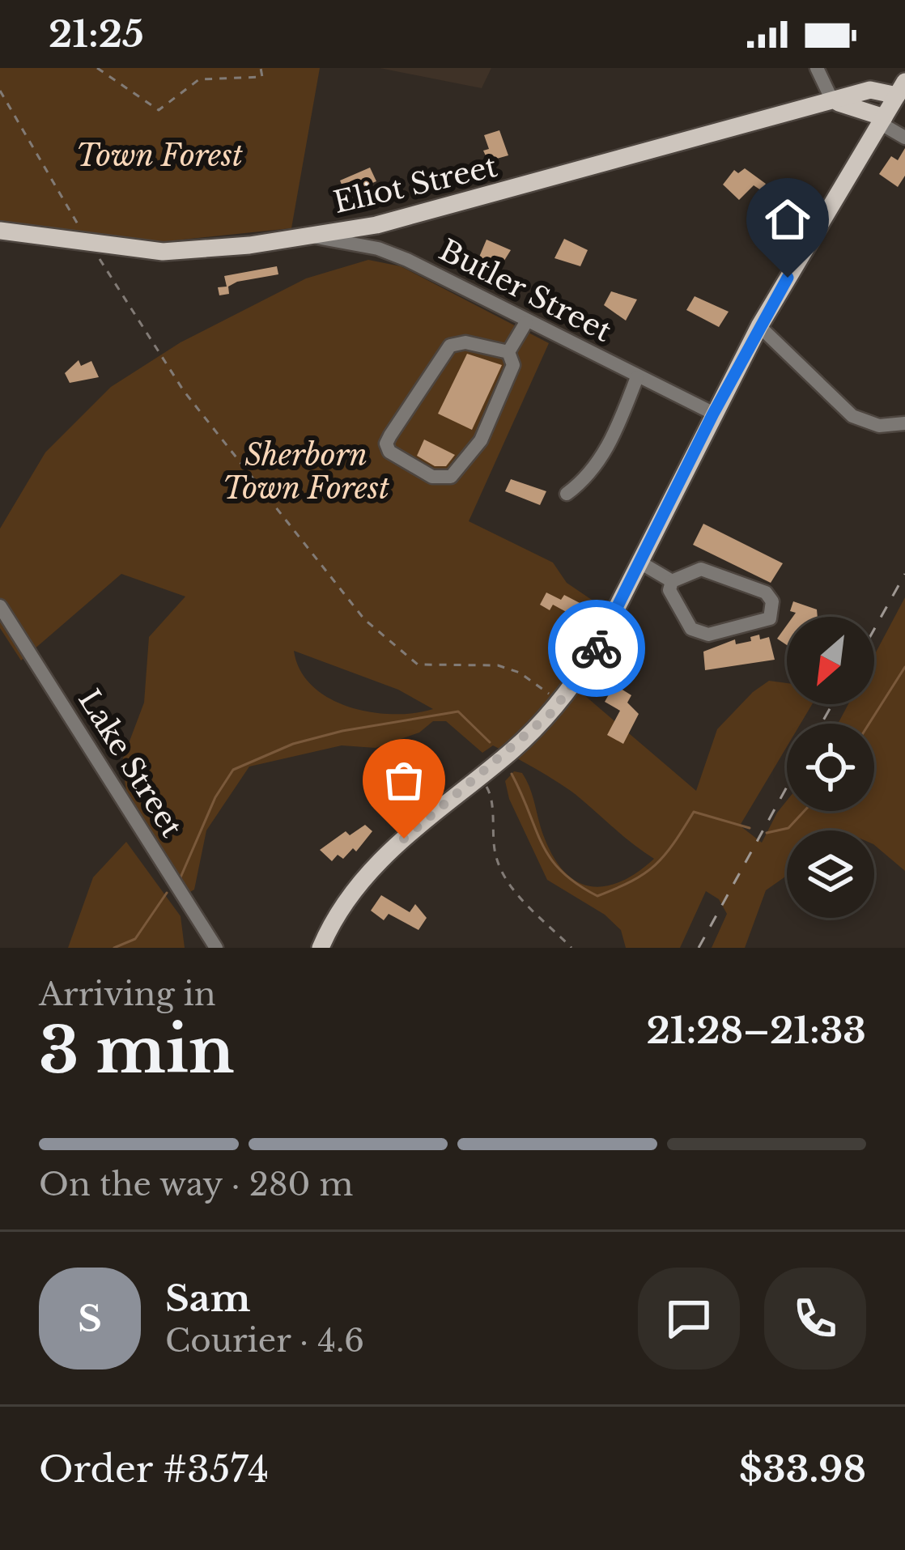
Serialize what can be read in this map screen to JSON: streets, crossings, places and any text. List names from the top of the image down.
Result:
{
  "streets": {
    "main road": ["Eliot Street"],
    "street": ["Butler Street", "Lake Street"]
  },
  "crossings": [
    ["Eliot Street", "Butler Street"]
  ],
  "parks": ["Town Forest", "Sherborn Town Forest"],
  "north": "bottom left",
  "page": {
    "status": "21:25",
    "heading": ["3 min", "Arriving in", "21:28–21:33"],
    "panel": [
      "Sam",
      "Courier · 4.6",
      "Order #3574",
      "$33.98"
    ],
    "bar": "On the way · 280 m",
    "round": "S"
  }
}
